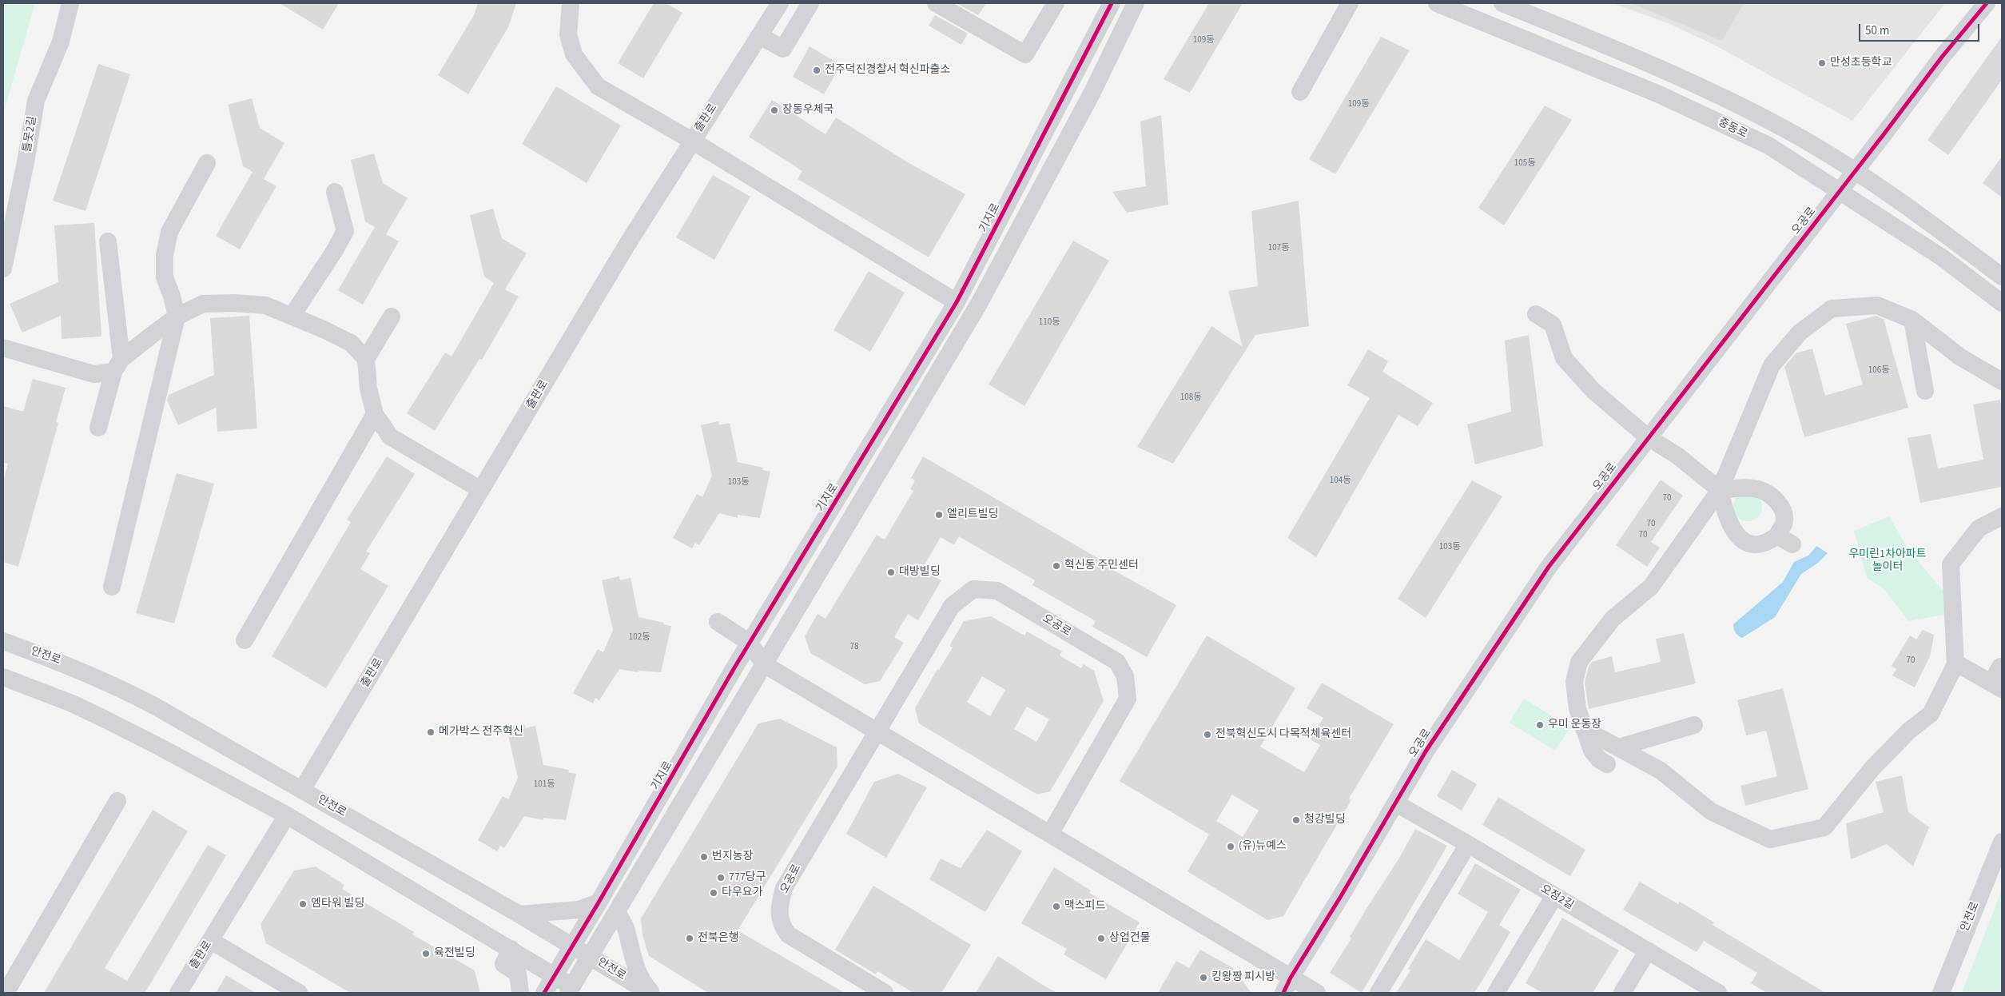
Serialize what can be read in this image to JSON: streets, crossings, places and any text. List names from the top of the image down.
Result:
{
  "streets": {
    "street": [
      "출판로",
      "중동로",
      "틀못2길",
      "기지로",
      "오공로",
      "안전로",
      "오정2길"
    ]
  },
  "crossings": [
    ["출판로", "안전로"],
    ["중동로", "오공로"],
    ["기지로", "안전로"],
    ["오공로", "오정2길"]
  ],
  "parks": ["우미린1차아파트 놀이터"],
  "places": [
    "만성초등학교",
    "전주덕진경찰서 혁신파출소",
    "장동우체국",
    "엘리트빌딩",
    "혁신동 주민센터",
    "대방빌딩",
    "우미 운동장",
    "메가박스 전주혁신",
    "전북혁신도시 다목적체육센터",
    "청강빌딩",
    "(유)뉴예스",
    "번지농장",
    "777당구",
    "타우요가",
    "엠타워 빌딩",
    "맥스피드",
    "전북은행",
    "상업건물",
    "육전빌딩",
    "킹왕짱 피시방"
  ],
  "house_numbers": [
    "109동",
    "109동",
    "105동",
    "107동",
    "110동",
    "106동",
    "108동",
    "104동",
    "103동",
    "70",
    "70",
    "70",
    "103동",
    "102동",
    "78",
    "70",
    "101동"
  ],
  "scale_bar": "50 m"
}
